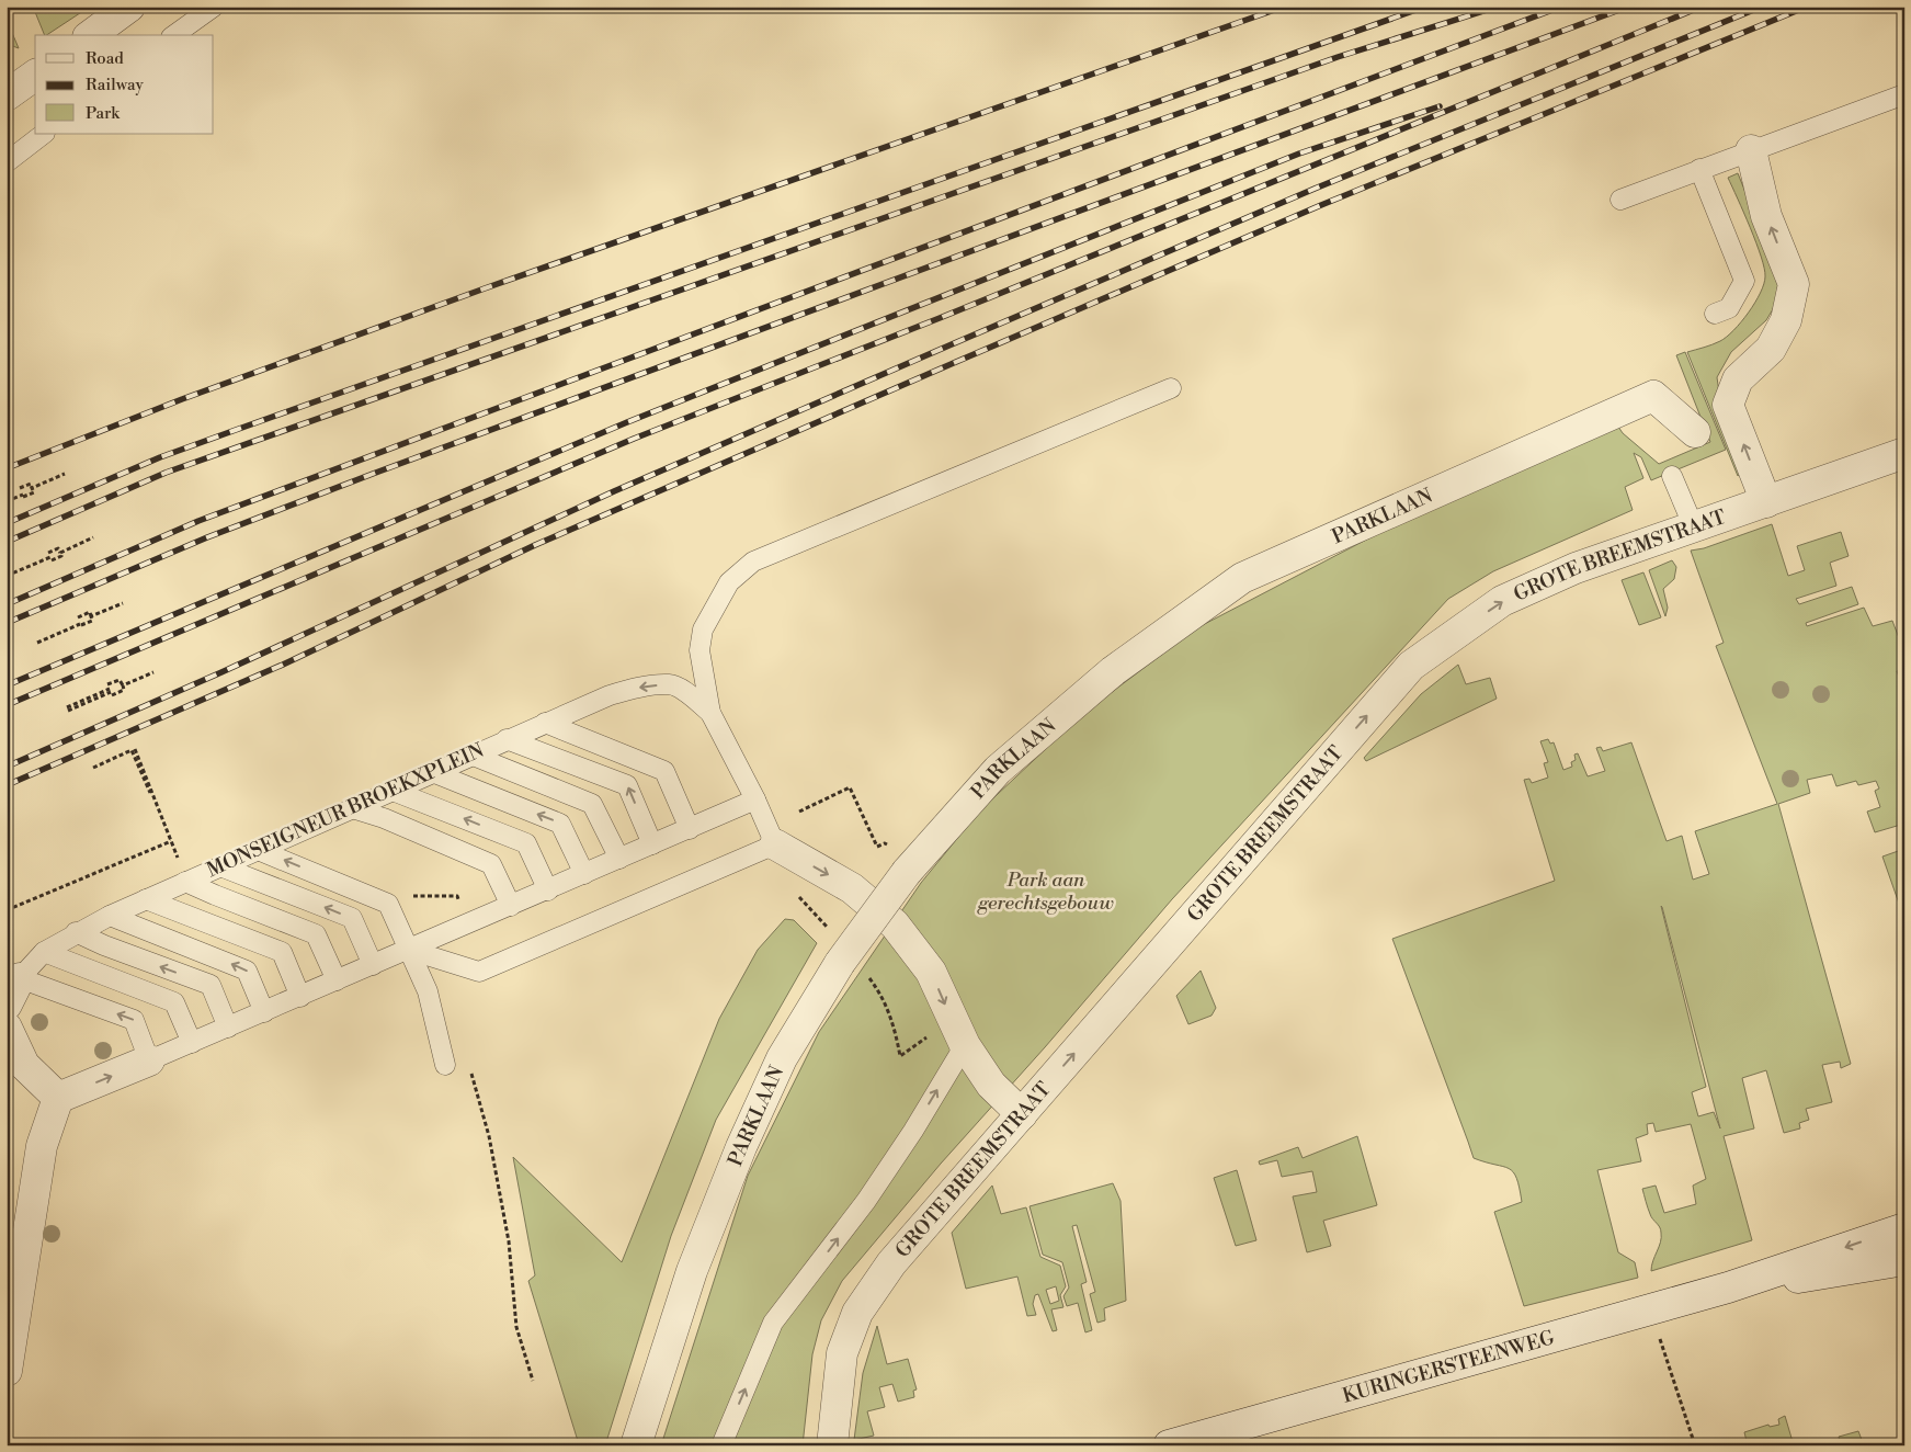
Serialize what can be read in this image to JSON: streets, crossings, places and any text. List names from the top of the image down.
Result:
{
  "streets": {
    "street": [
      "PARKLAAN",
      "GROTE BREEMSTRAAT",
      "MONSEIGNEUR BROEKXPLEIN",
      "KURINGERSTEENWEG"
    ]
  },
  "one_way": ["GROTE BREEMSTRAAT"],
  "parks": ["Park aan gerechtsgebouw"],
  "legend": ["Road", "Railway", "Park"]
}
